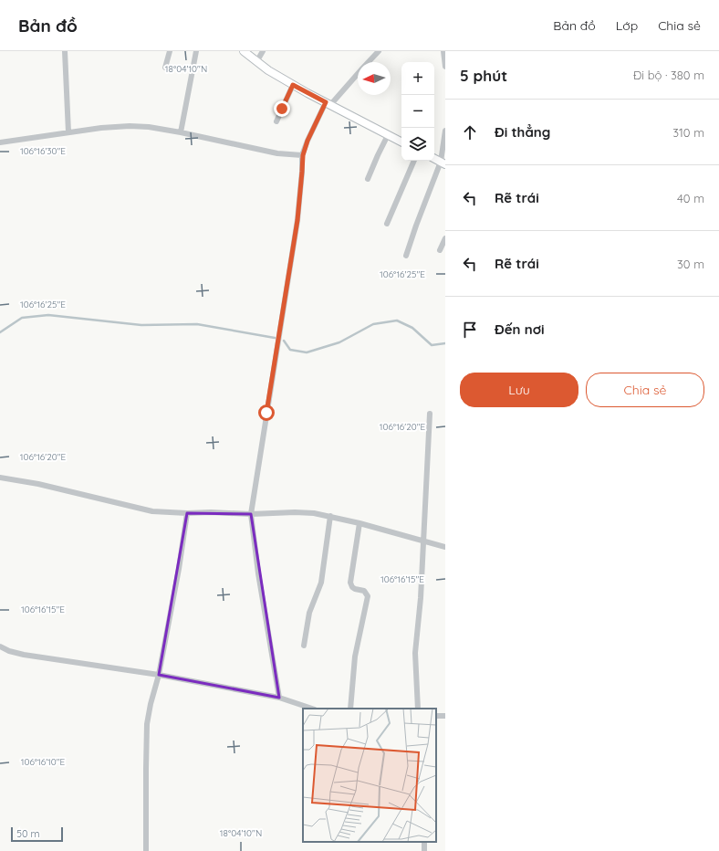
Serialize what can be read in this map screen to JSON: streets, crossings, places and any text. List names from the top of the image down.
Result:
{
  "scale_bar": "50 m",
  "north": "left",
  "page": {
    "header": "Bản đồ",
    "nav": ["Bản đồ", "Lớp", "Chia sẻ"],
    "heading": ["5 phút", "Đi bộ · 380 m"],
    "map_buttons": ["+", "−"],
    "list": [
      ["Đi thẳng", "310 m"],
      ["Rẽ trái", "40 m"],
      ["Rẽ trái", "30 m"],
      "Đến nơi"
    ],
    "buttons": ["Lưu", "Chia sẻ"],
    "scale": "50 m"
  },
  "coordinates": [
    "18°04'10\"N",
    "106°16'30\"E",
    "106°16'25\"E",
    "106°16'20\"E",
    "106°16'15\"E",
    "106°16'10\"E"
  ]
}
